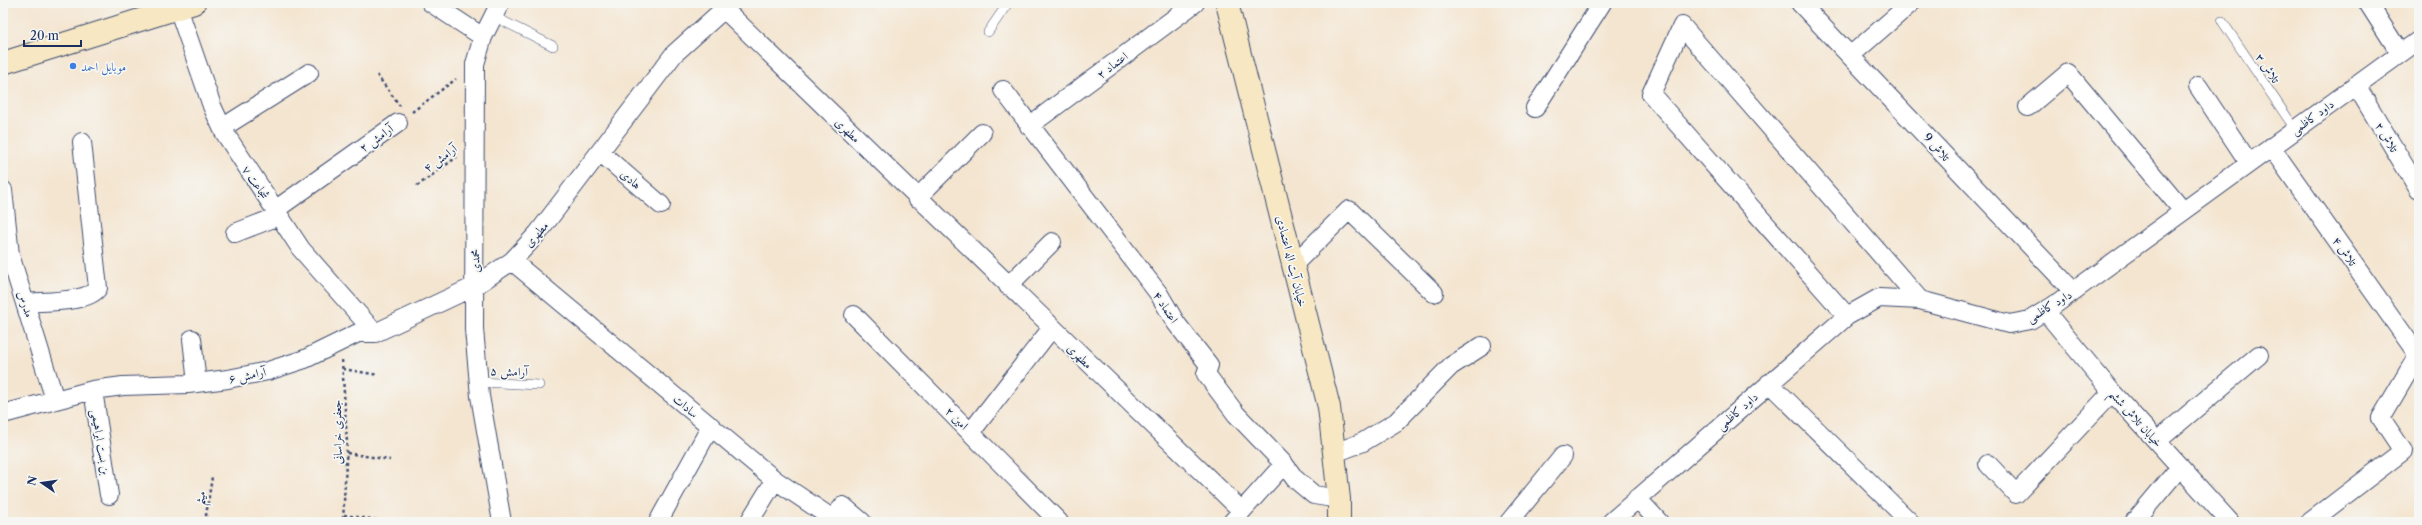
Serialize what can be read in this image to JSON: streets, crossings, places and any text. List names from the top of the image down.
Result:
{
  "streets": {
    "main road": ["خیابان آیت اله اعتمادی"],
    "street": [
      "اعتماد ۲",
      "داود کاظمی",
      "مطهری",
      "تلاش ۲",
      "آرامش ۲",
      "تلاش 9",
      "هادی",
      "شجاعت ۷",
      "تلاش ۴",
      "محمدی",
      "مدرس",
      "اعتماد ۴",
      "آرامش ۶",
      "سادات",
      "امین ۲",
      "خیابان تلاش ششم",
      "بن بست ابراهیمی"
    ],
    "lane": ["تلاش ۳", "آرامش ۵"],
    "path": ["آرامش ۴", "جعفری خراسانی", "میثم"]
  },
  "crossings": [
    ["اعتماد ۲", "اعتماد ۴"],
    ["تلاش ۳", "داود کاظمی"],
    ["داود کاظمی", "تلاش ۲"],
    ["داود کاظمی", "تلاش 9"],
    ["داود کاظمی", "تلاش ۴"],
    ["داود کاظمی", "خیابان تلاش ششم"],
    ["مطهری", "هادی"],
    ["مطهری", "محمدی"],
    ["مطهری", "آرامش ۶"],
    ["مطهری", "سادات"],
    ["آرامش ۲", "شجاعت ۷"],
    ["آرامش ۴", "محمدی"],
    ["شجاعت ۷", "آرامش ۶"],
    ["محمدی", "آرامش ۵"],
    ["محمدی", "آرامش ۶"],
    ["خیابان آیت اله اعتمادی", "اعتماد ۴"],
    ["مدرس", "آرامش ۶"],
    ["آرامش ۶", "جعفری خراسانی"],
    ["آرامش ۶", "بن بست ابراهیمی"]
  ],
  "places": ["موبایل احمد"],
  "scale_bar": "20 m",
  "north": "left"
}
